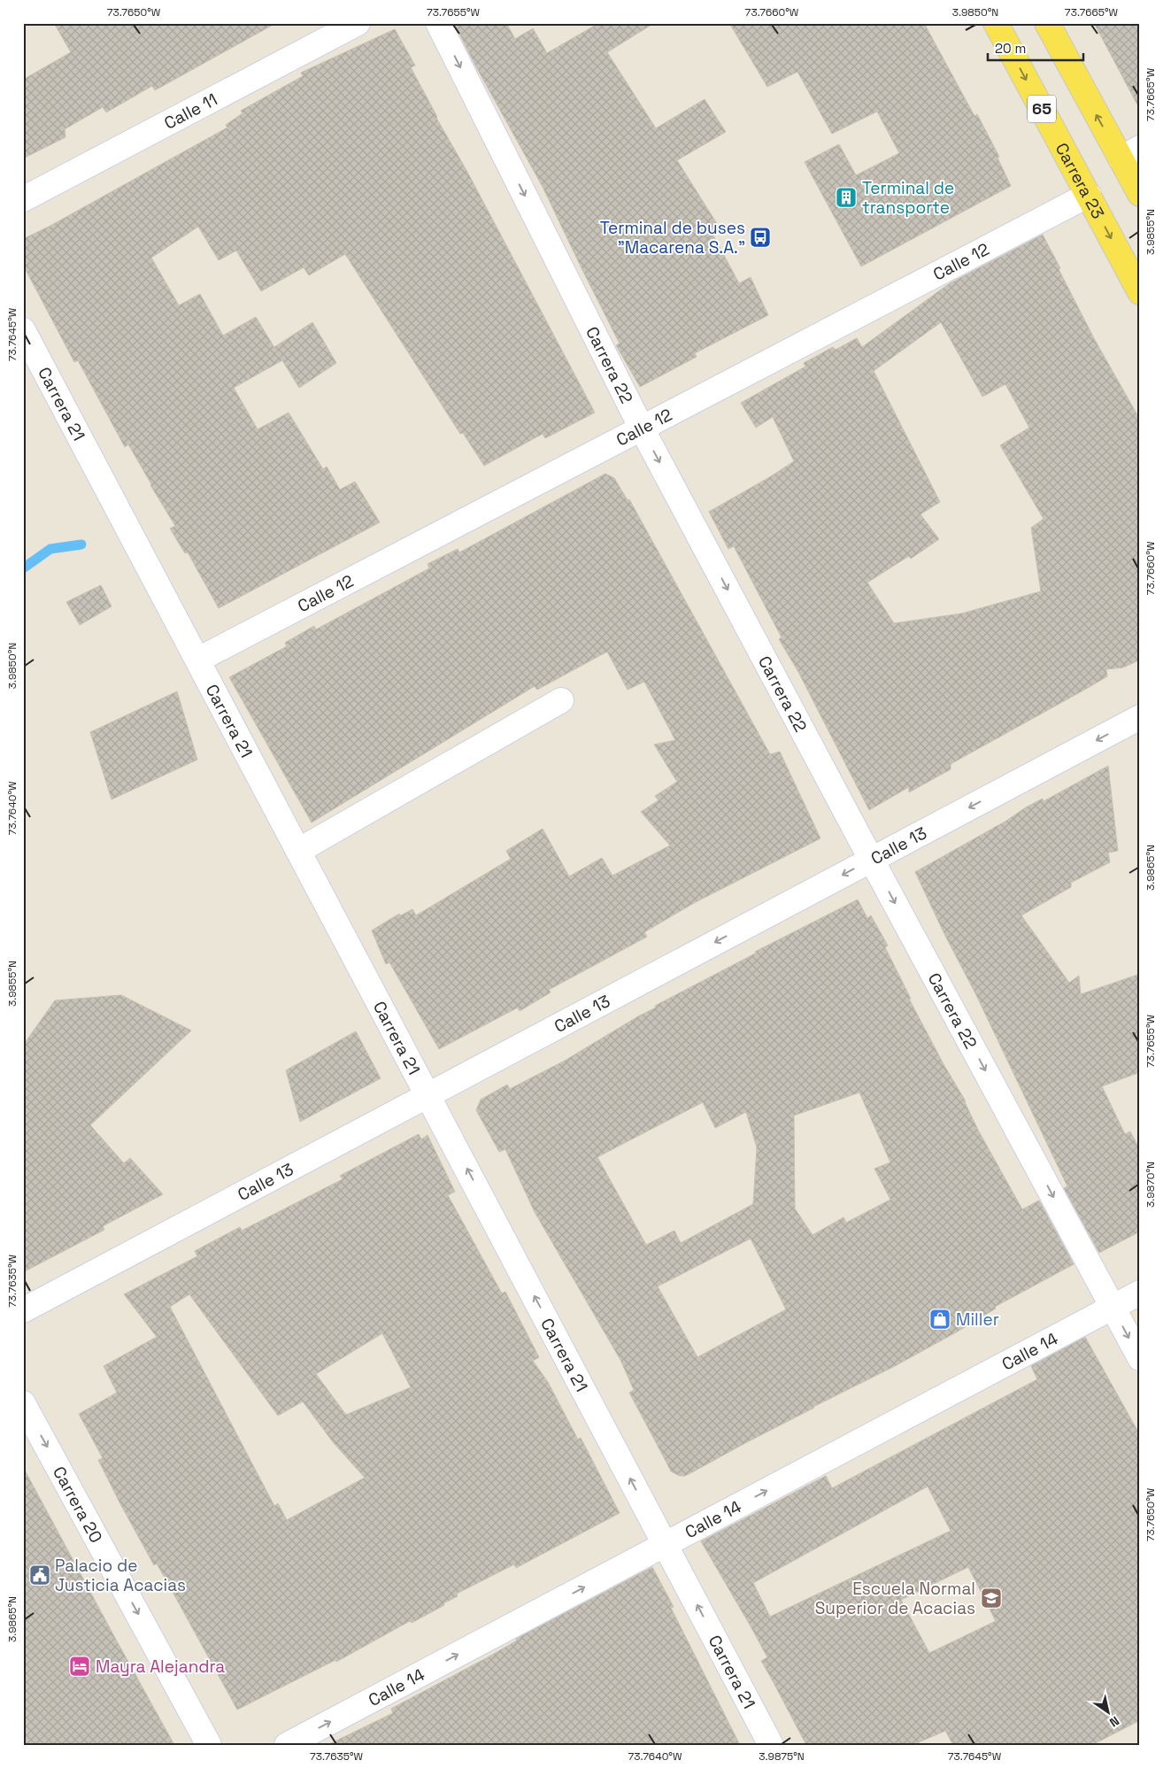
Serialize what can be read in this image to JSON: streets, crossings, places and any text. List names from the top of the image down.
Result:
{
  "streets": {
    "main road": ["65", "Carrera 23"],
    "street": [
      "Calle 11",
      "Calle 12",
      "Carrera 22",
      "Carrera 21",
      "Calle 13",
      "Calle 14",
      "Carrera 20"
    ]
  },
  "crossings": [
    ["Carrera 23", "Calle 12"],
    ["Calle 12", "Carrera 22"],
    ["Calle 12", "Carrera 21"],
    ["Carrera 22", "Calle 13"],
    ["Carrera 22", "Calle 14"],
    ["Carrera 21", "Calle 13"],
    ["Carrera 21", "Calle 14"]
  ],
  "one_way": [
    "Carrera 22",
    "Carrera 21",
    "Calle 13",
    "Calle 14",
    "Carrera 20"
  ],
  "places": {
    "building": ["Terminal de transporte"],
    "bus stop": ["Terminal de buses \"Macarena S.A.\""],
    "shop": ["Miller"],
    "public building": ["Palacio de Justicia Acacias"],
    "school or university": ["Escuela Normal Superior de Acacias"],
    "hotel": ["Mayra Alejandra"]
  },
  "scale_bar": "20 m",
  "north": "bottom right",
  "coordinates": [
    "73.7650°W",
    "73.7655°W",
    "73.7660°W",
    "3.9850°N",
    "73.7665°W",
    "3.9855°N",
    "73.7645°W",
    "73.7640°W",
    "3.9865°N",
    "3.9870°N",
    "73.7635°W",
    "3.9875°N"
  ]
}
